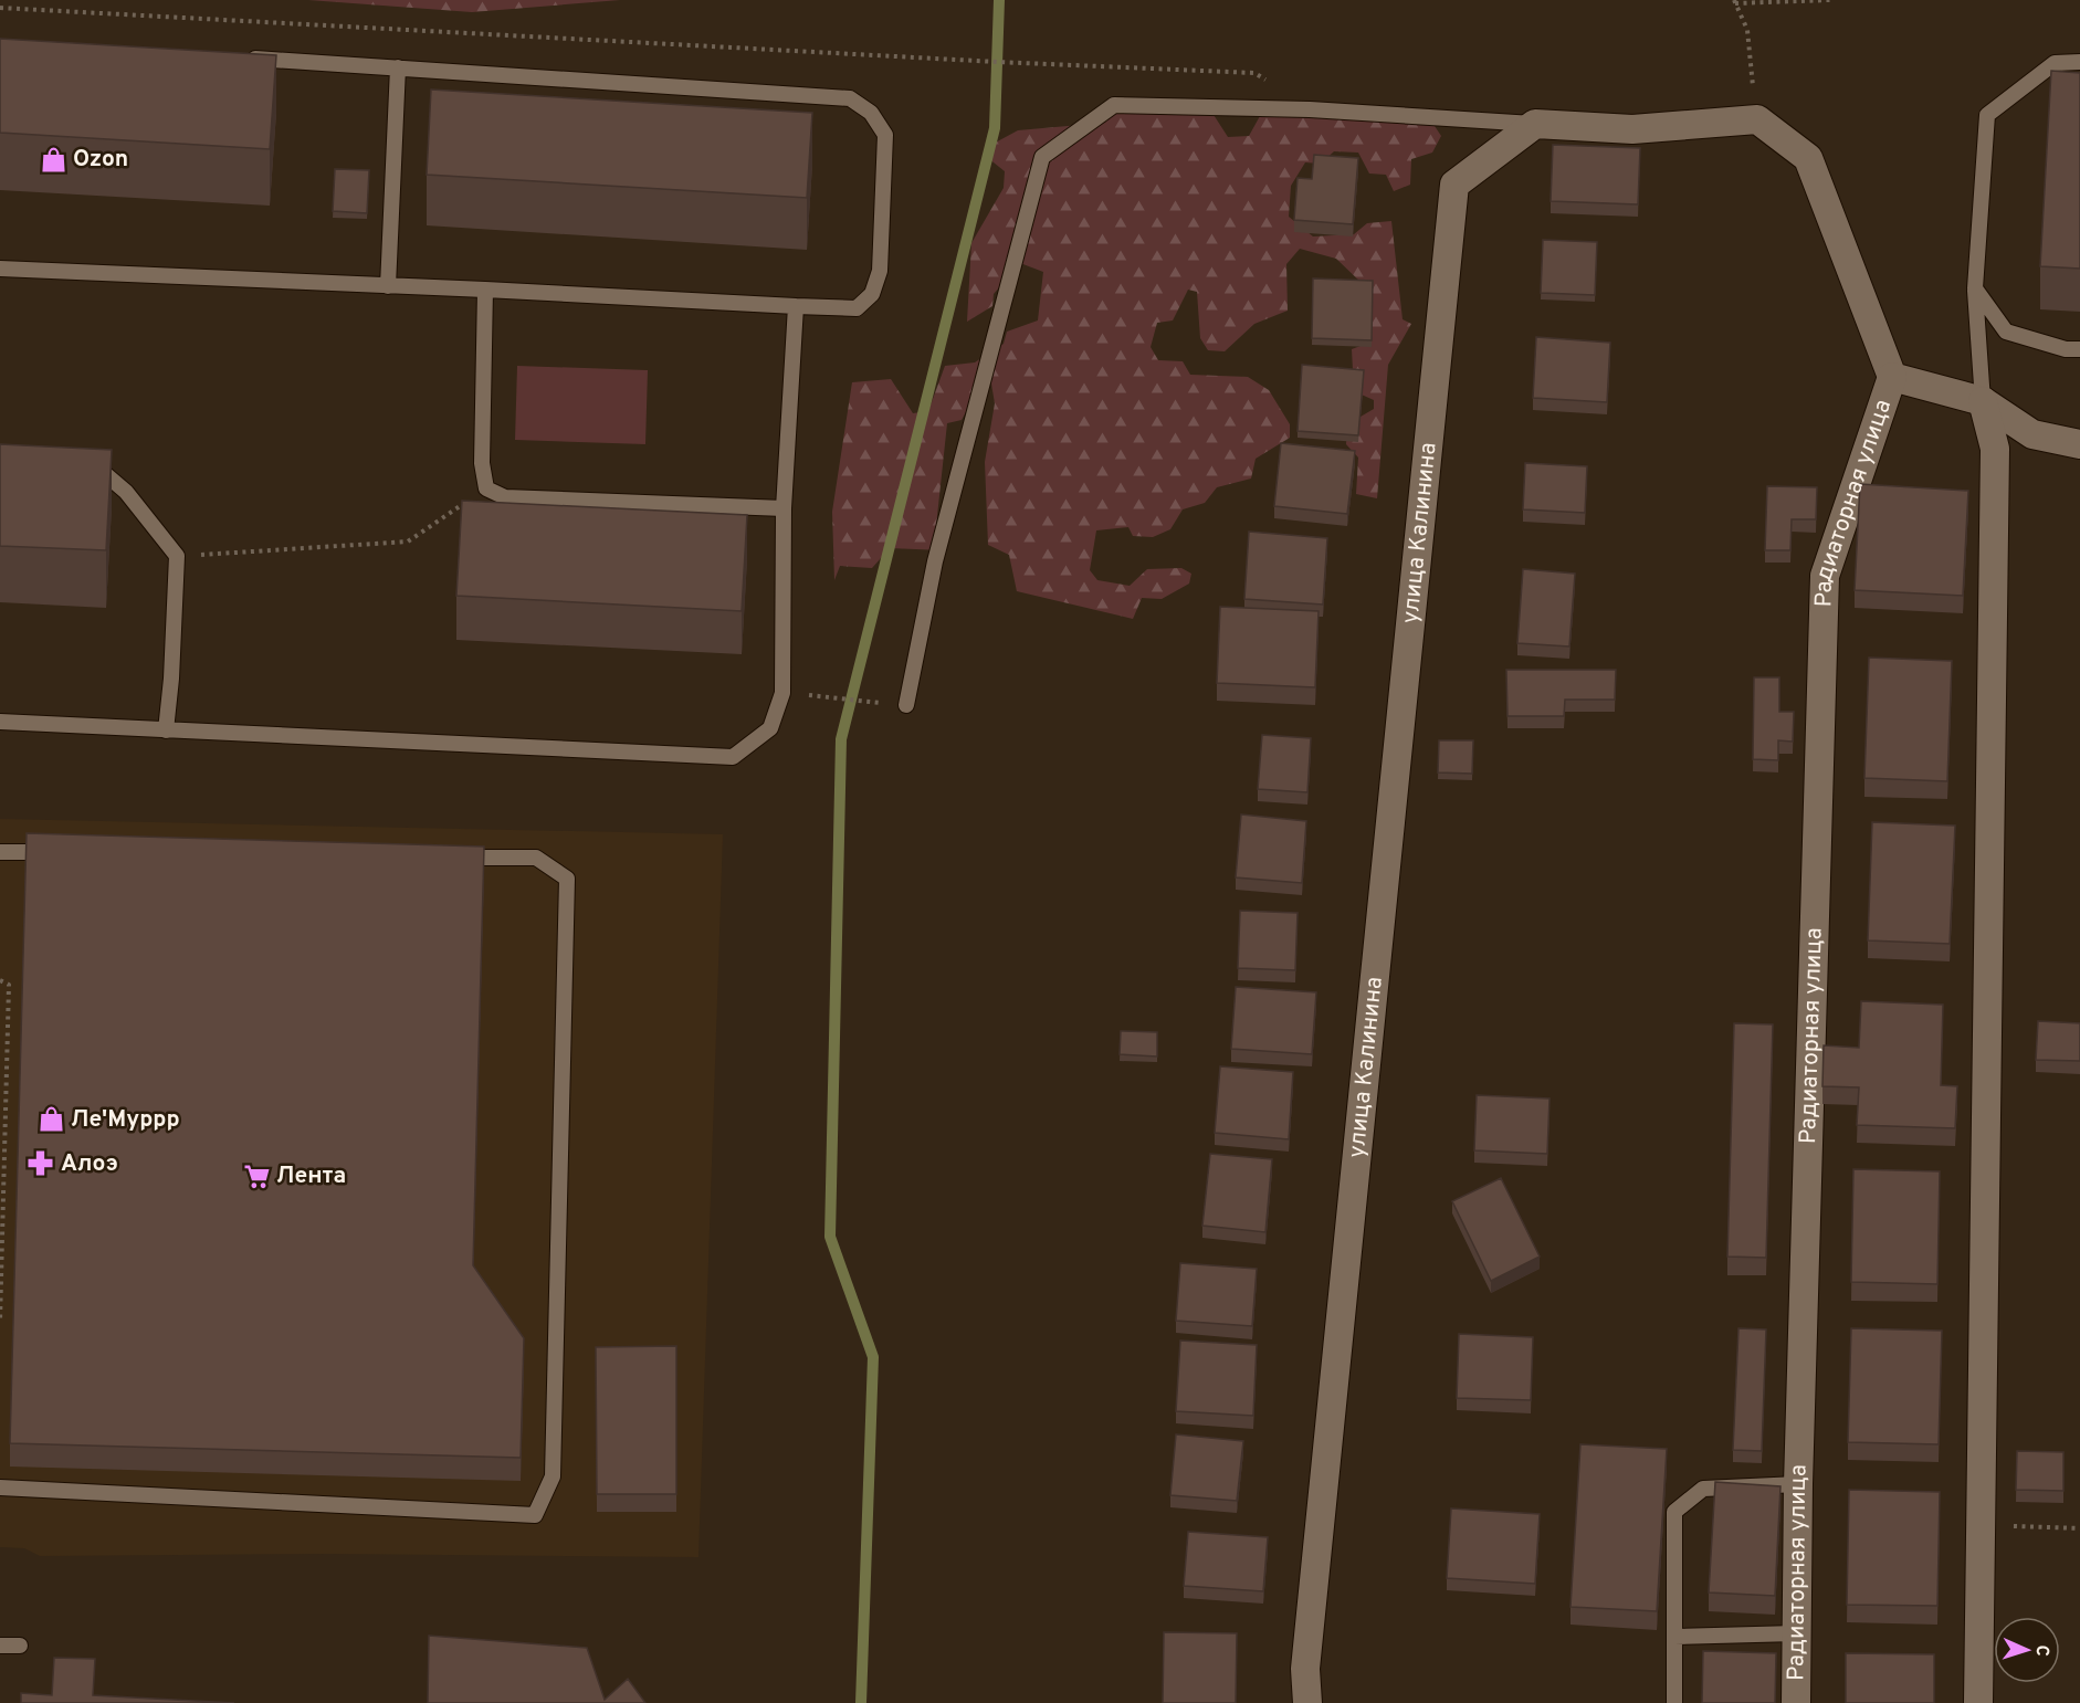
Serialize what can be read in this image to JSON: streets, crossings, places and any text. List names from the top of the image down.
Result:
{
  "streets": {
    "street": ["Радиаторная улица", "улица Калинина"]
  },
  "places": {
    "shop": ["Ozon", "Ле'Муррр"],
    "pharmacy": ["Алоэ"],
    "supermarket": ["Лента"]
  },
  "north": "right"
}
